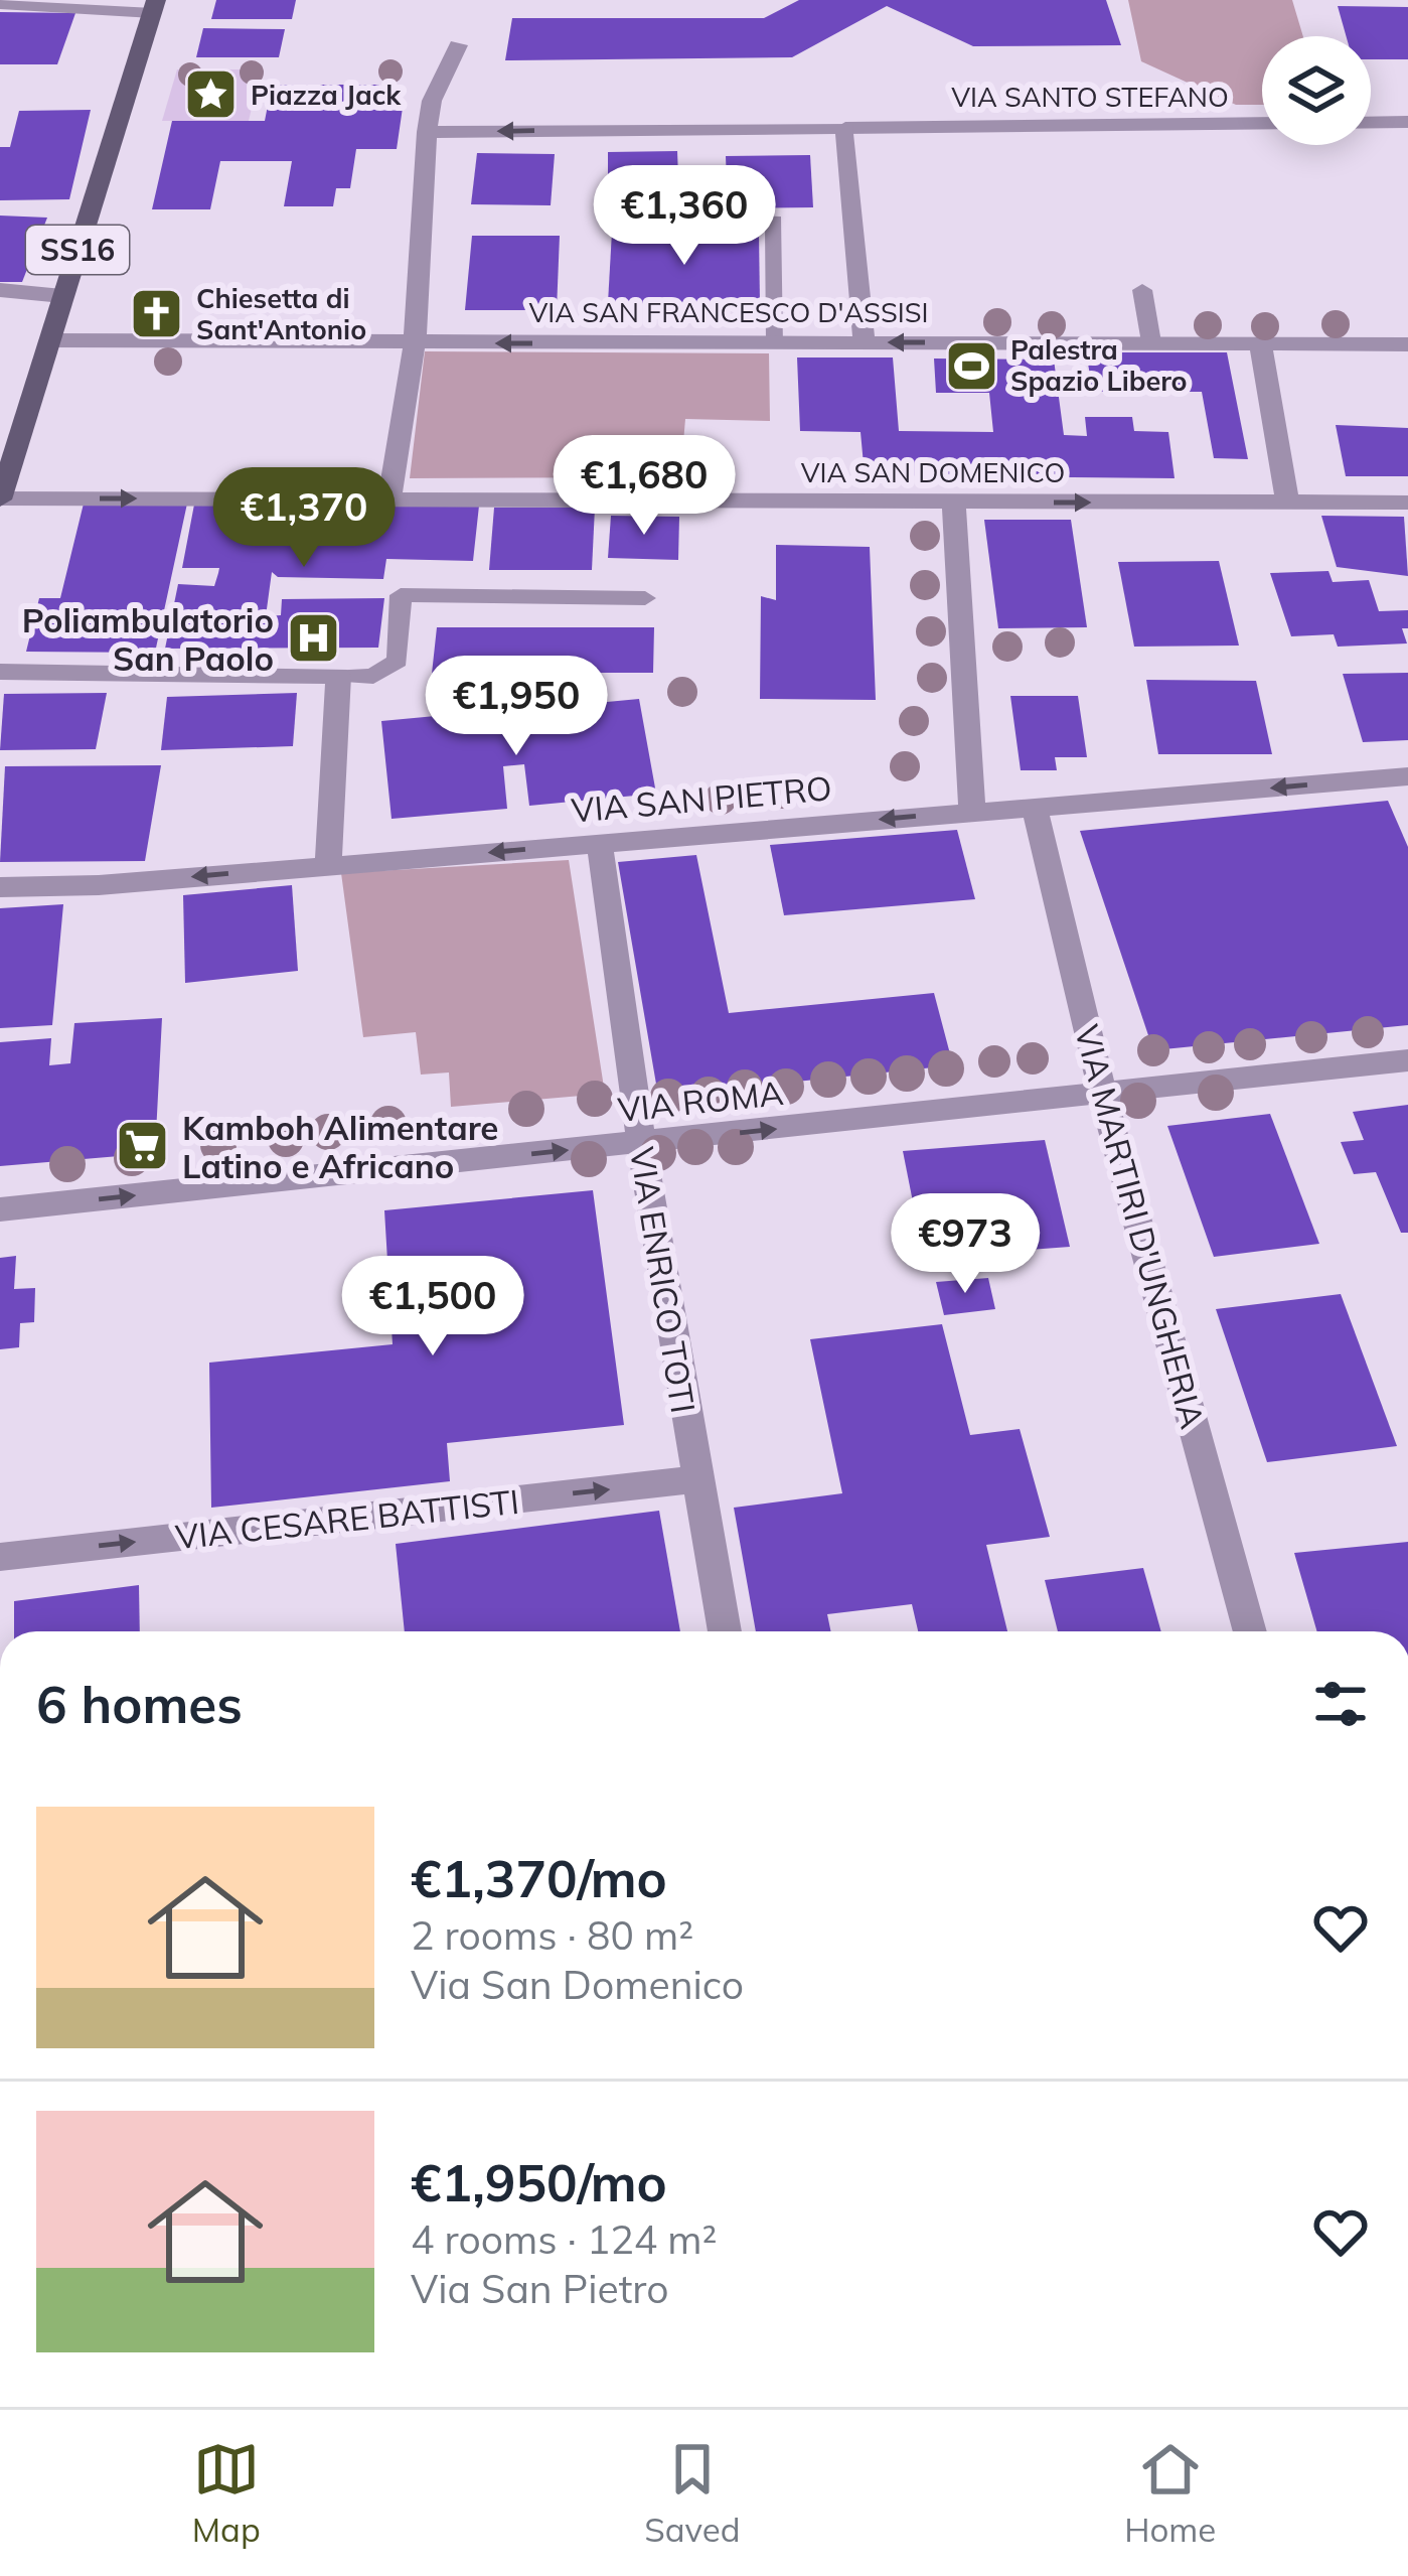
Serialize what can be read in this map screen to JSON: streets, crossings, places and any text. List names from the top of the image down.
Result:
{
  "streets": {
    "main road": ["SS16"],
    "street": [
      "VIA SANTO STEFANO",
      "VIA SAN FRANCESCO D'ASSISI",
      "VIA SAN DOMENICO",
      "VIA SAN PIETRO",
      "VIA ROMA",
      "VIA MARTIRI D'UNGHERIA",
      "VIA ENRICO TOTI",
      "VIA CESARE BATTISTI"
    ]
  },
  "crossings": [
    ["SS16", "VIA SAN FRANCESCO D'ASSISI"],
    ["SS16", "VIA SAN DOMENICO"],
    ["VIA SAN PIETRO", "VIA MARTIRI D'UNGHERIA"],
    ["VIA SAN PIETRO", "VIA ENRICO TOTI"],
    ["VIA ROMA", "VIA MARTIRI D'UNGHERIA"],
    ["VIA ROMA", "VIA ENRICO TOTI"],
    ["VIA ENRICO TOTI", "VIA CESARE BATTISTI"]
  ],
  "one_way": [
    "VIA SANTO STEFANO",
    "VIA SAN FRANCESCO D'ASSISI",
    "VIA SAN PIETRO",
    "VIA ROMA",
    "VIA CESARE BATTISTI"
  ],
  "places": {
    "place": ["Piazza Jack"],
    "church": ["Chiesetta di Sant'Antonio"],
    "sports": ["Palestra Spazio Libero"],
    "hospital": ["Poliambulatorio San Paolo"],
    "supermarket": ["Kamboh Alimentare Latino e Africano"]
  },
  "page": {
    "price": [
      "€1,360",
      "€1,680",
      "€1,370",
      "€1,950",
      "€973",
      "€1,500"
    ],
    "heading": "6 homes",
    "list": [
      {
        "name": "€1,370/mo",
        "note": "2 rooms · 80 m² · Via San Domenico"
      },
      {
        "name": "€1,950/mo",
        "note": "4 rooms · 124 m² · Via San Pietro"
      }
    ],
    "tabs": ["Map", "Saved", "Home"]
  }
}
